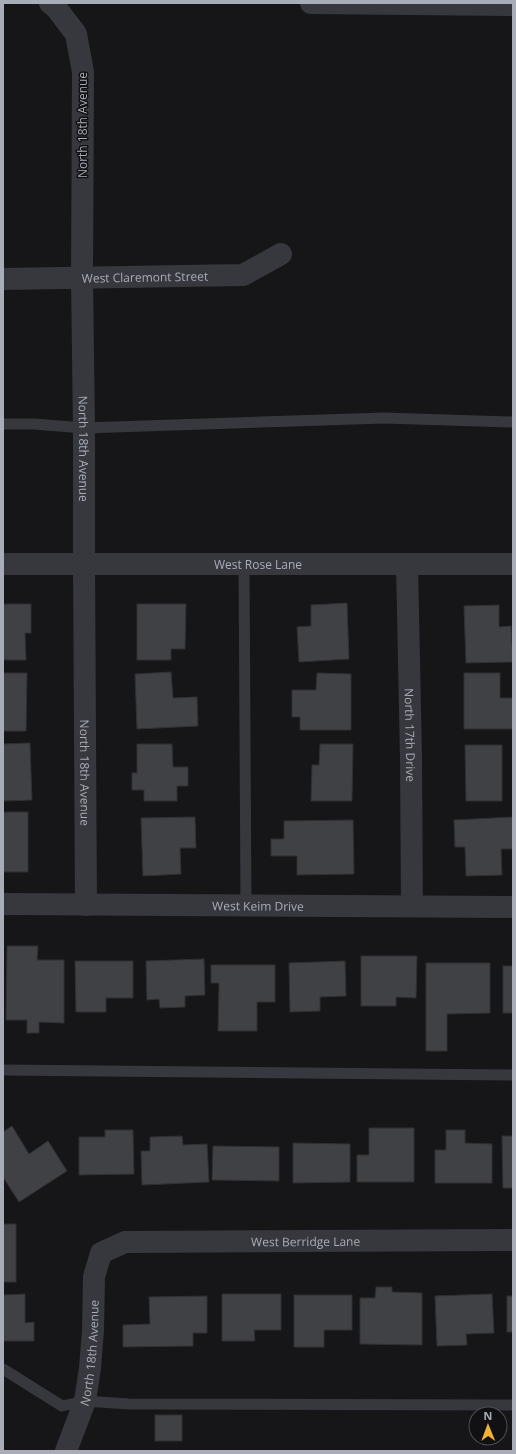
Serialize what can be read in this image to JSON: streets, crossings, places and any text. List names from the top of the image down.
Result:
{
  "streets": {
    "street": [
      "North 18th Avenue",
      "West Claremont Street",
      "West Rose Lane",
      "North 17th Drive",
      "West Keim Drive",
      "West Berridge Lane"
    ]
  },
  "crossings": [
    ["North 18th Avenue", "West Claremont Street"],
    ["North 18th Avenue", "West Rose Lane"],
    ["North 18th Avenue", "West Keim Drive"],
    ["North 18th Avenue", "West Berridge Lane"],
    ["West Rose Lane", "North 17th Drive"],
    ["North 17th Drive", "West Keim Drive"]
  ],
  "north": "top"
}
